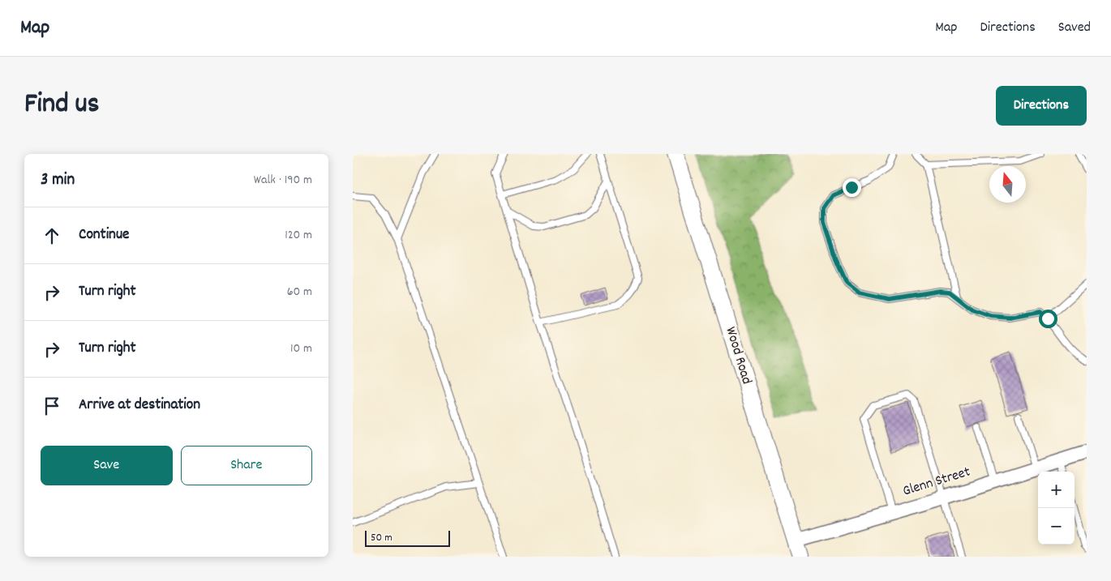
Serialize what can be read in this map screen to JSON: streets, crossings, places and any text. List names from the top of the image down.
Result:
{
  "streets": {
    "street": ["Wood Road", "Glenn Street"]
  },
  "crossings": [
    ["Wood Road", "Glenn Street"]
  ],
  "scale_bar": "50 m",
  "north": "top",
  "page": {
    "header": "Map",
    "nav": ["Map", "Directions", "Saved"],
    "title": "Find us",
    "buttons": [
      "Directions",
      ["Save", "Share"]
    ],
    "heading": ["3 min", "Walk · 190 m"],
    "list": [
      ["Continue", "120 m"],
      ["Turn right", "60 m"],
      ["Turn right", "10 m"],
      "Arrive at destination"
    ],
    "map_buttons": ["+", "−"],
    "scale": "50 m"
  }
}
